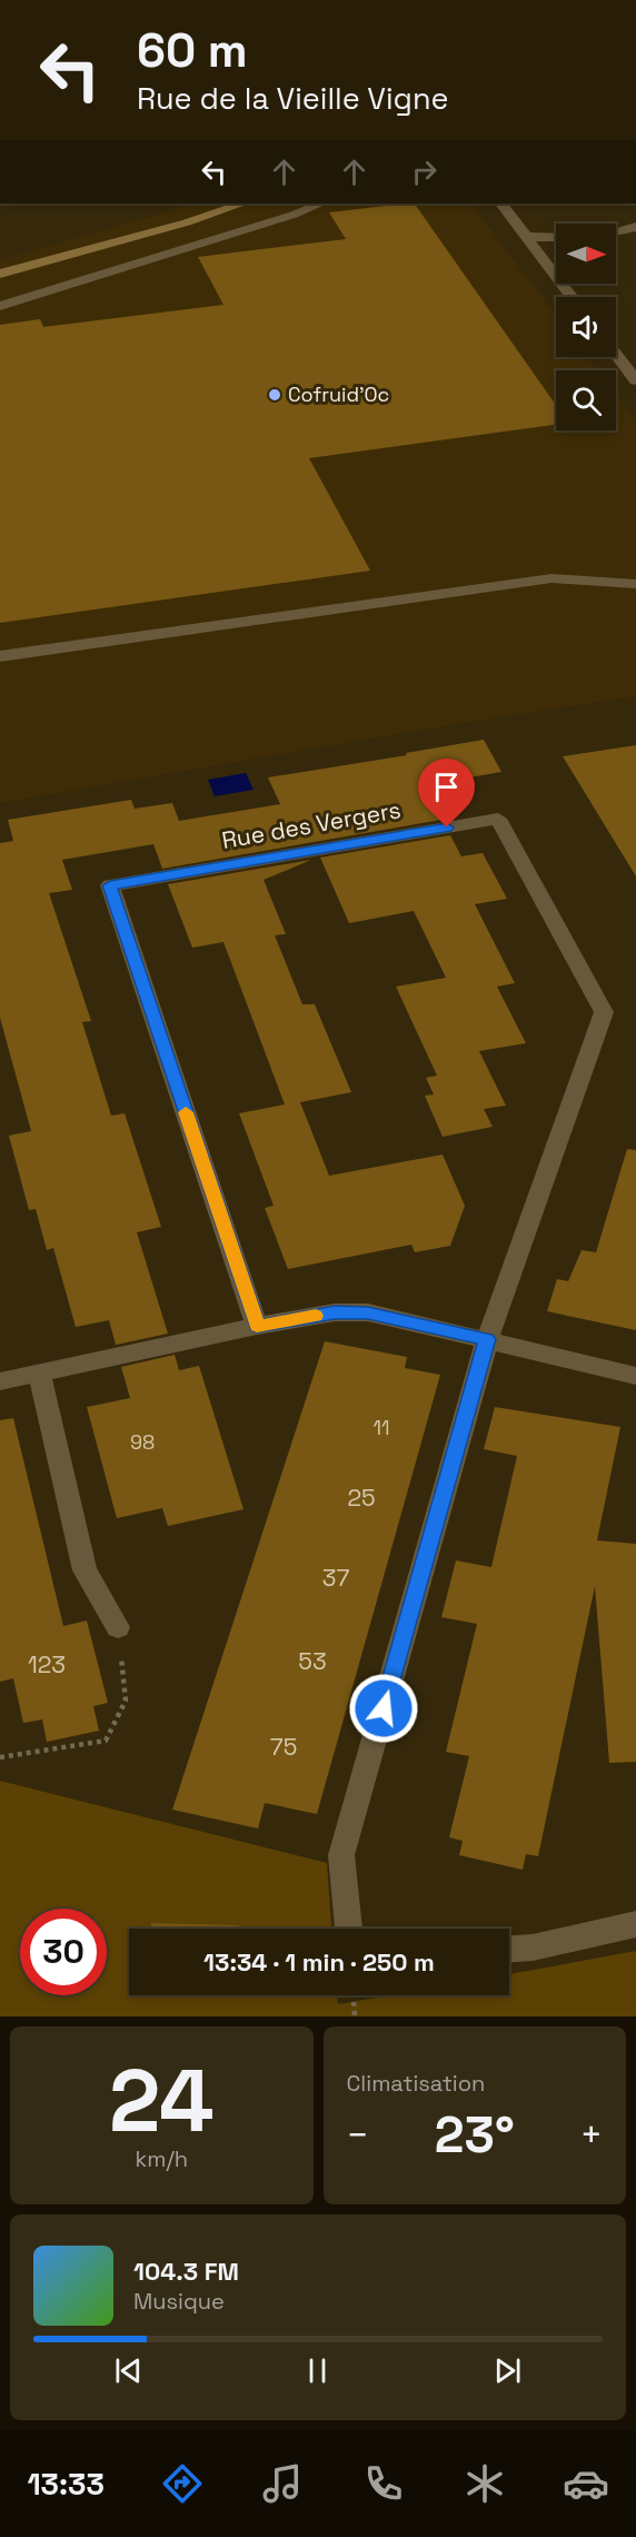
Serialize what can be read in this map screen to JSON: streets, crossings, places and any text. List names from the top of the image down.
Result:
{
  "streets": {
    "street": ["Rue des Vergers"]
  },
  "places": ["Cofruid’Oc"],
  "house_numbers": [
    "11",
    "98",
    "25",
    "37",
    "53",
    "123",
    "75"
  ],
  "north": "right",
  "page": {
    "turn": ["60 m", "Rue de la Vieille Vigne"],
    "limit": "30",
    "trip": "13:34 · 1 min · 250 m",
    "tile": [
      ["24", "km/h"],
      "Climatisation"
    ],
    "heat": ["−", "23°", "+"],
    "song": ["104.3 FM", "Musique"],
    "tabs": "13:33"
  }
}
